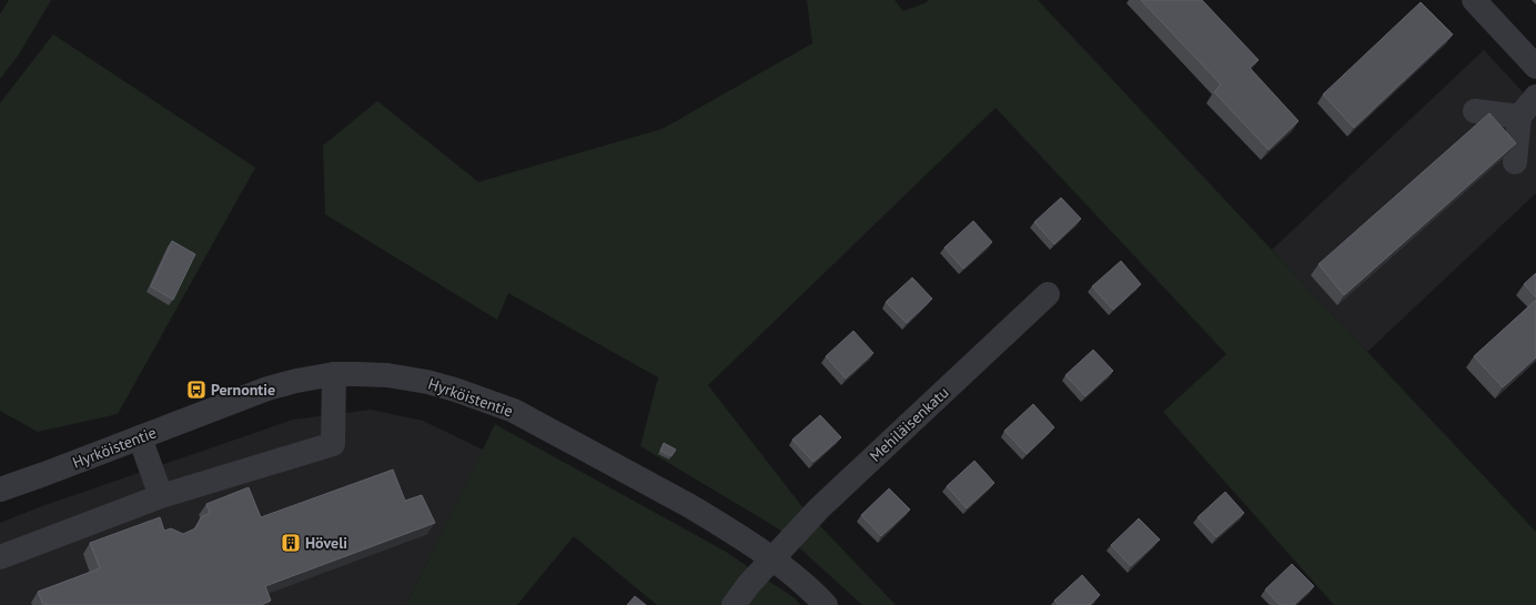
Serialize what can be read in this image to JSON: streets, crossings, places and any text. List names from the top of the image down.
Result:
{
  "streets": {
    "street": ["Hyrköistentie", "Mehiläisenkatu"]
  },
  "crossings": [
    ["Hyrköistentie", "Mehiläisenkatu"]
  ],
  "places": {
    "bus stop": ["Pernontie"],
    "building": ["Höveli"]
  }
}
